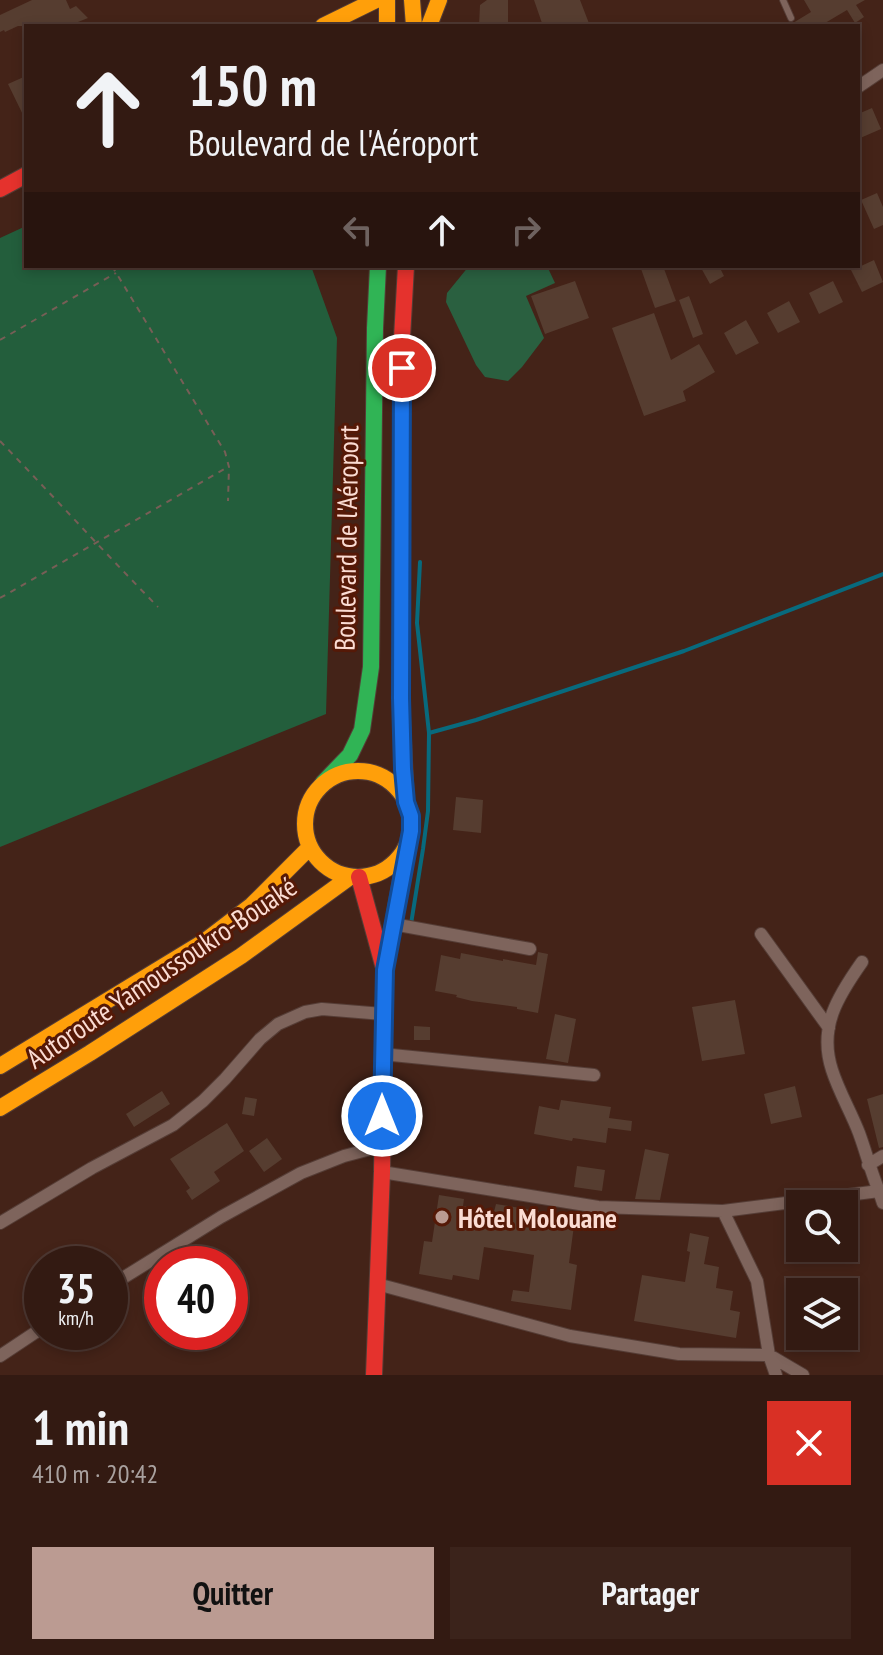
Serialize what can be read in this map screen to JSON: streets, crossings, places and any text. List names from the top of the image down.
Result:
{
  "streets": {
    "main road": ["Boulevard de l'Aéroport", "Autoroute Yamoussoukro-Bouaké"]
  },
  "crossings": [
    ["Boulevard de l'Aéroport", "Autoroute Yamoussoukro-Bouaké"]
  ],
  "places": ["Hôtel Molouane"],
  "page": {
    "turn": ["150 m", "Boulevard de l'Aéroport"],
    "speed": "35 km/h",
    "limit": "40",
    "heading": ["1 min", "410 m · 20:42"],
    "buttons": ["Quitter", "Partager"]
  }
}
